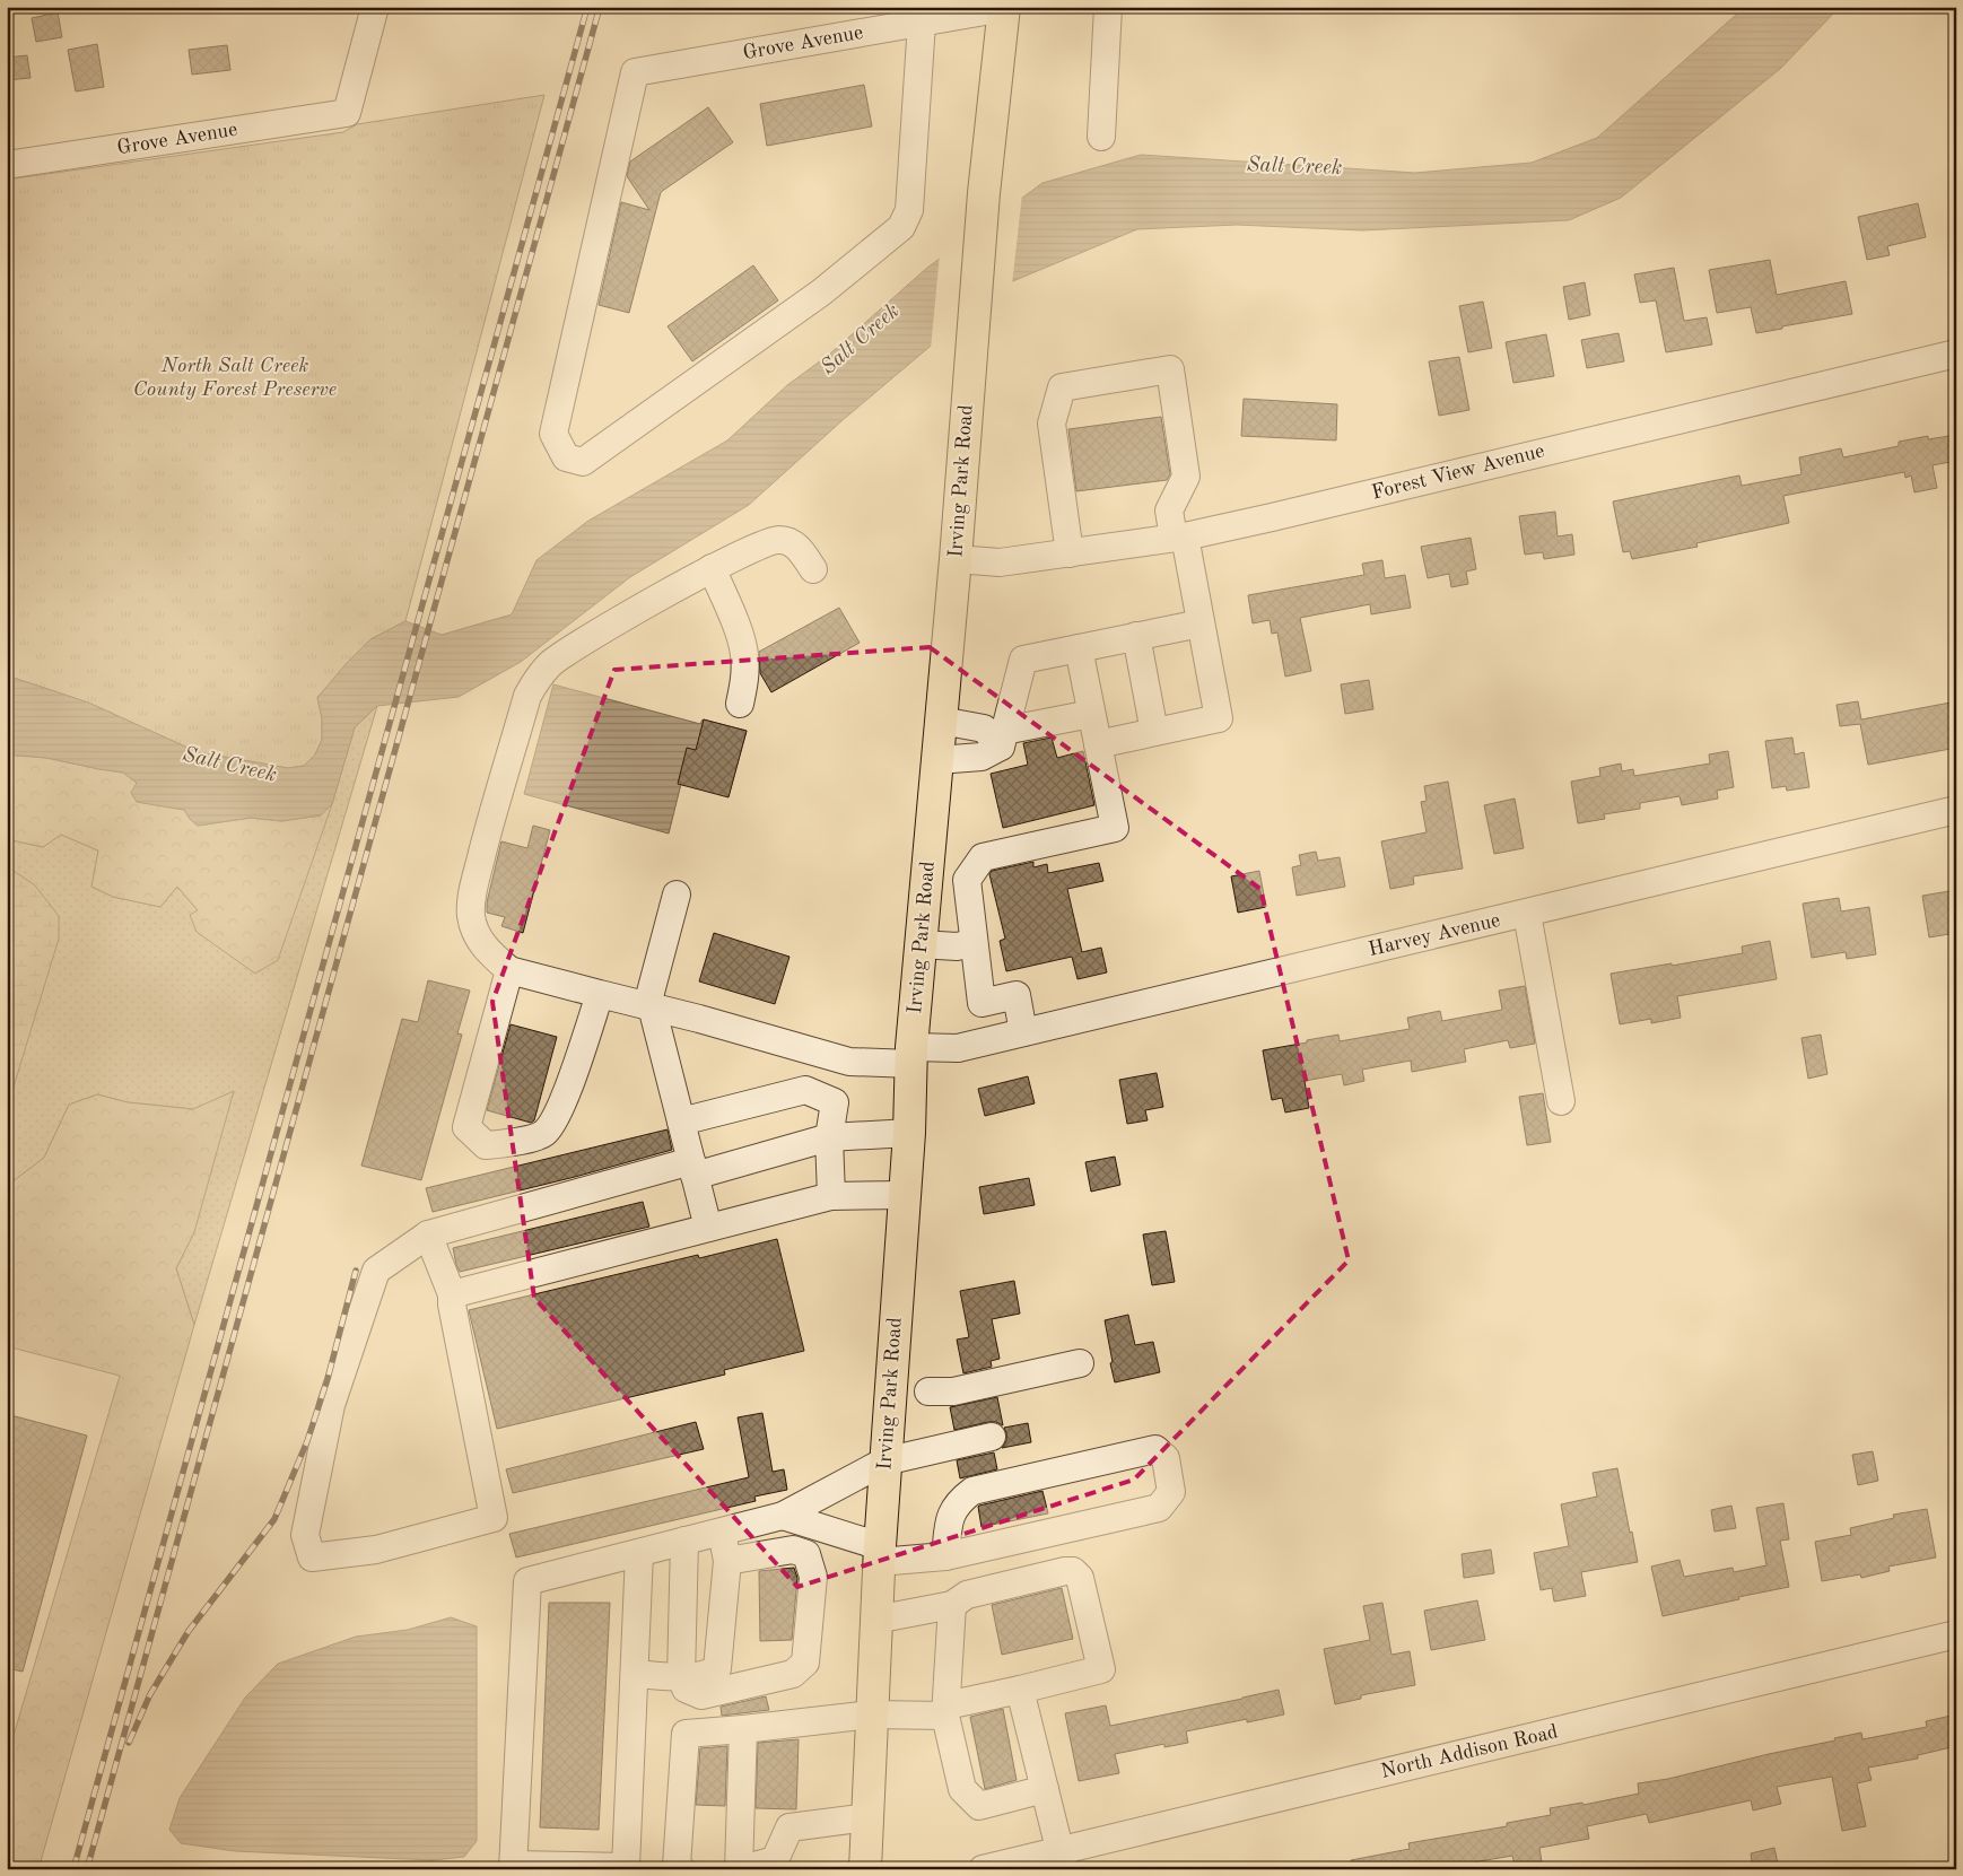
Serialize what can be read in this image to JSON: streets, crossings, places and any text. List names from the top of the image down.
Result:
{
  "streets": {
    "main road": ["Irving Park Road"],
    "street": [
      "Grove Avenue",
      "Forest View Avenue",
      "Harvey Avenue",
      "North Addison Road"
    ]
  },
  "crossings": [
    ["Grove Avenue", "Irving Park Road"],
    ["Forest View Avenue", "Irving Park Road"],
    ["Irving Park Road", "Harvey Avenue"]
  ],
  "water": ["Salt Creek"],
  "parks": ["North Salt Creek County Forest Preserve"]
}
